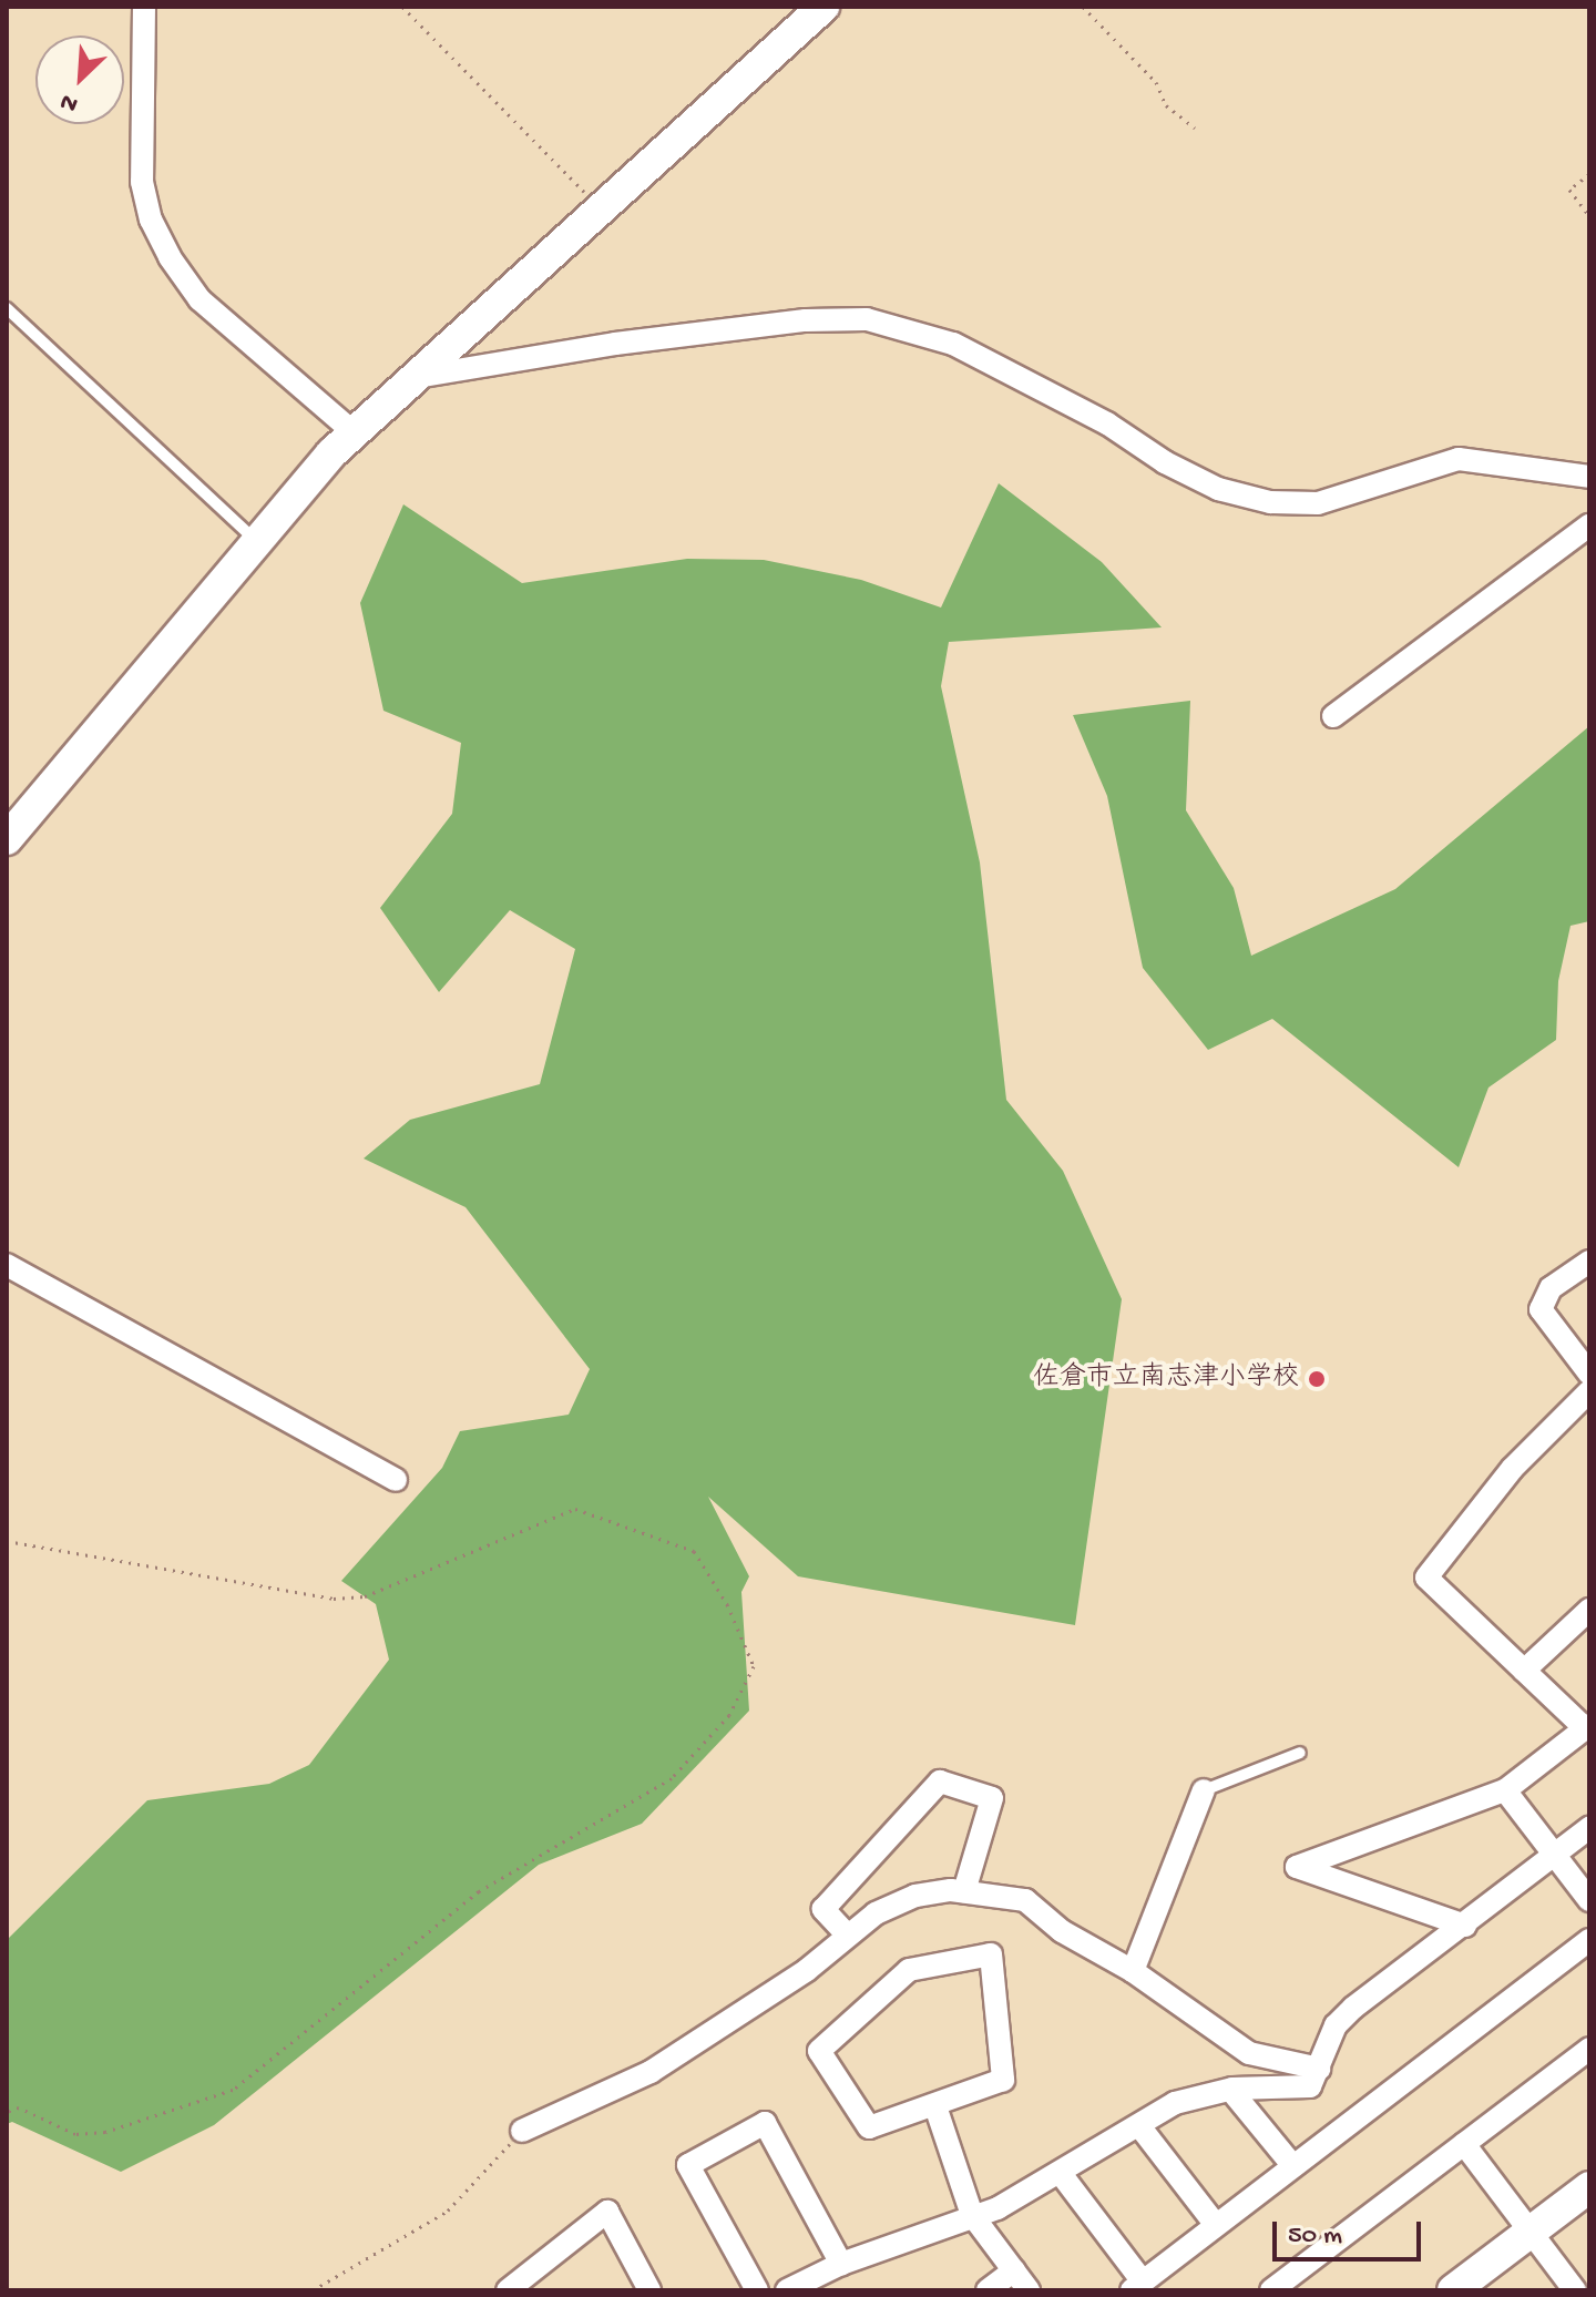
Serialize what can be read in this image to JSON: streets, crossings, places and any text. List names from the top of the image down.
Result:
{
  "places": ["佐倉市立南志津小学校"],
  "scale_bar": "50 m",
  "north": "bottom left"
}
